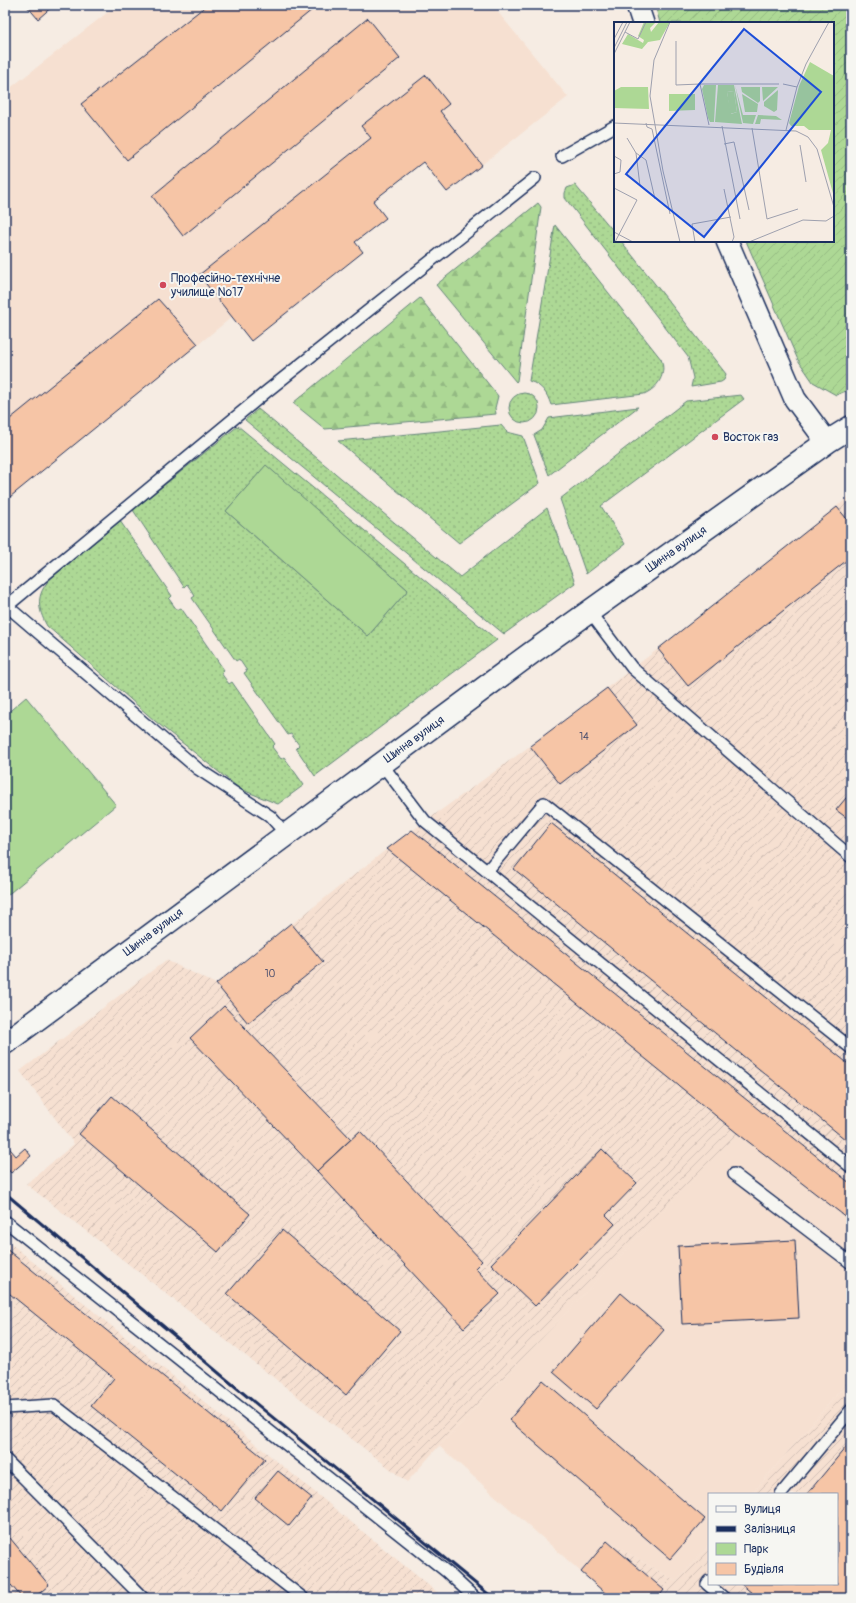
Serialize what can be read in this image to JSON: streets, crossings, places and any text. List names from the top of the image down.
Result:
{
  "streets": {
    "street": ["Шинна вулиця"]
  },
  "places": ["Професійно-технічне училище №17", "Восток газ"],
  "house_numbers": ["14", "10"],
  "legend": [
    "Вулиця",
    "Залізниця",
    "Парк",
    "Будівля"
  ]
}
